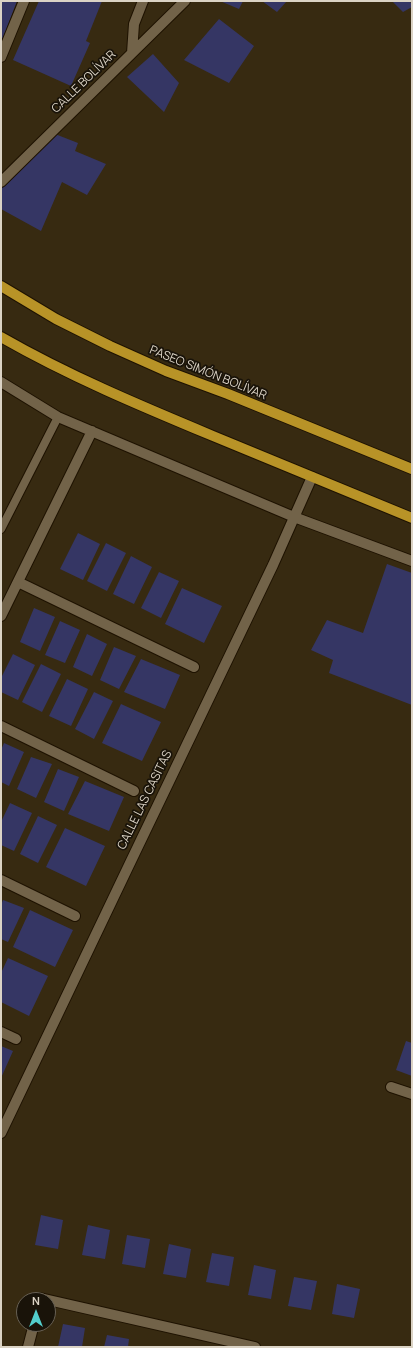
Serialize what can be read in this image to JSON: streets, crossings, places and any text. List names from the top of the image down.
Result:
{
  "streets": {
    "main road": ["PASEO SIMÓN BOLÍVAR"],
    "street": ["CALLE BOLÍVAR", "CALLE LAS CASITAS"]
  },
  "north": "top"
}
